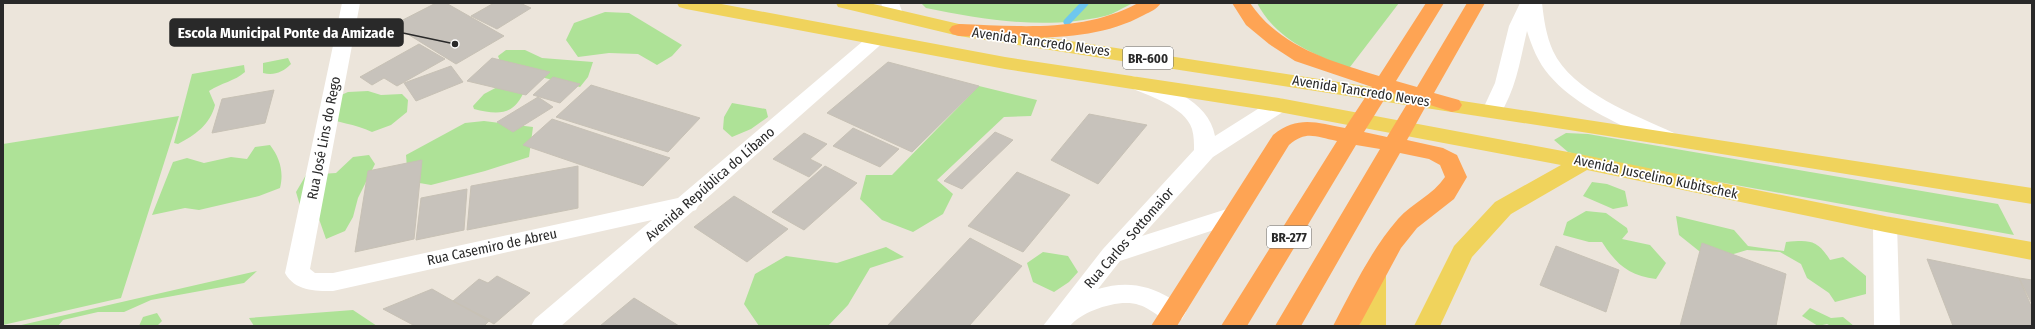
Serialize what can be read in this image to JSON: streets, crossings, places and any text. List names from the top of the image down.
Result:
{
  "streets": {
    "highway": ["BR-277"],
    "main road": ["Avenida Tancredo Neves", "BR-600", "Avenida Juscelino Kubitschek"],
    "street": [
      "Rua José Lins do Rego",
      "Avenida República do Líbano",
      "Rua Carlos Sottomaior",
      "Rua Casemiro de Abreu"
    ]
  },
  "crossings": [
    ["Avenida Tancredo Neves", "Avenida Juscelino Kubitschek"],
    ["Avenida Tancredo Neves", "Avenida República do Líbano"],
    ["Avenida Tancredo Neves", "Rua Carlos Sottomaior"],
    ["Rua José Lins do Rego", "Rua Casemiro de Abreu"],
    ["Avenida Juscelino Kubitschek", "Rua Carlos Sottomaior"],
    ["Avenida República do Líbano", "Rua Casemiro de Abreu"]
  ],
  "places": ["Escola Municipal Ponte da Amizade"]
}
